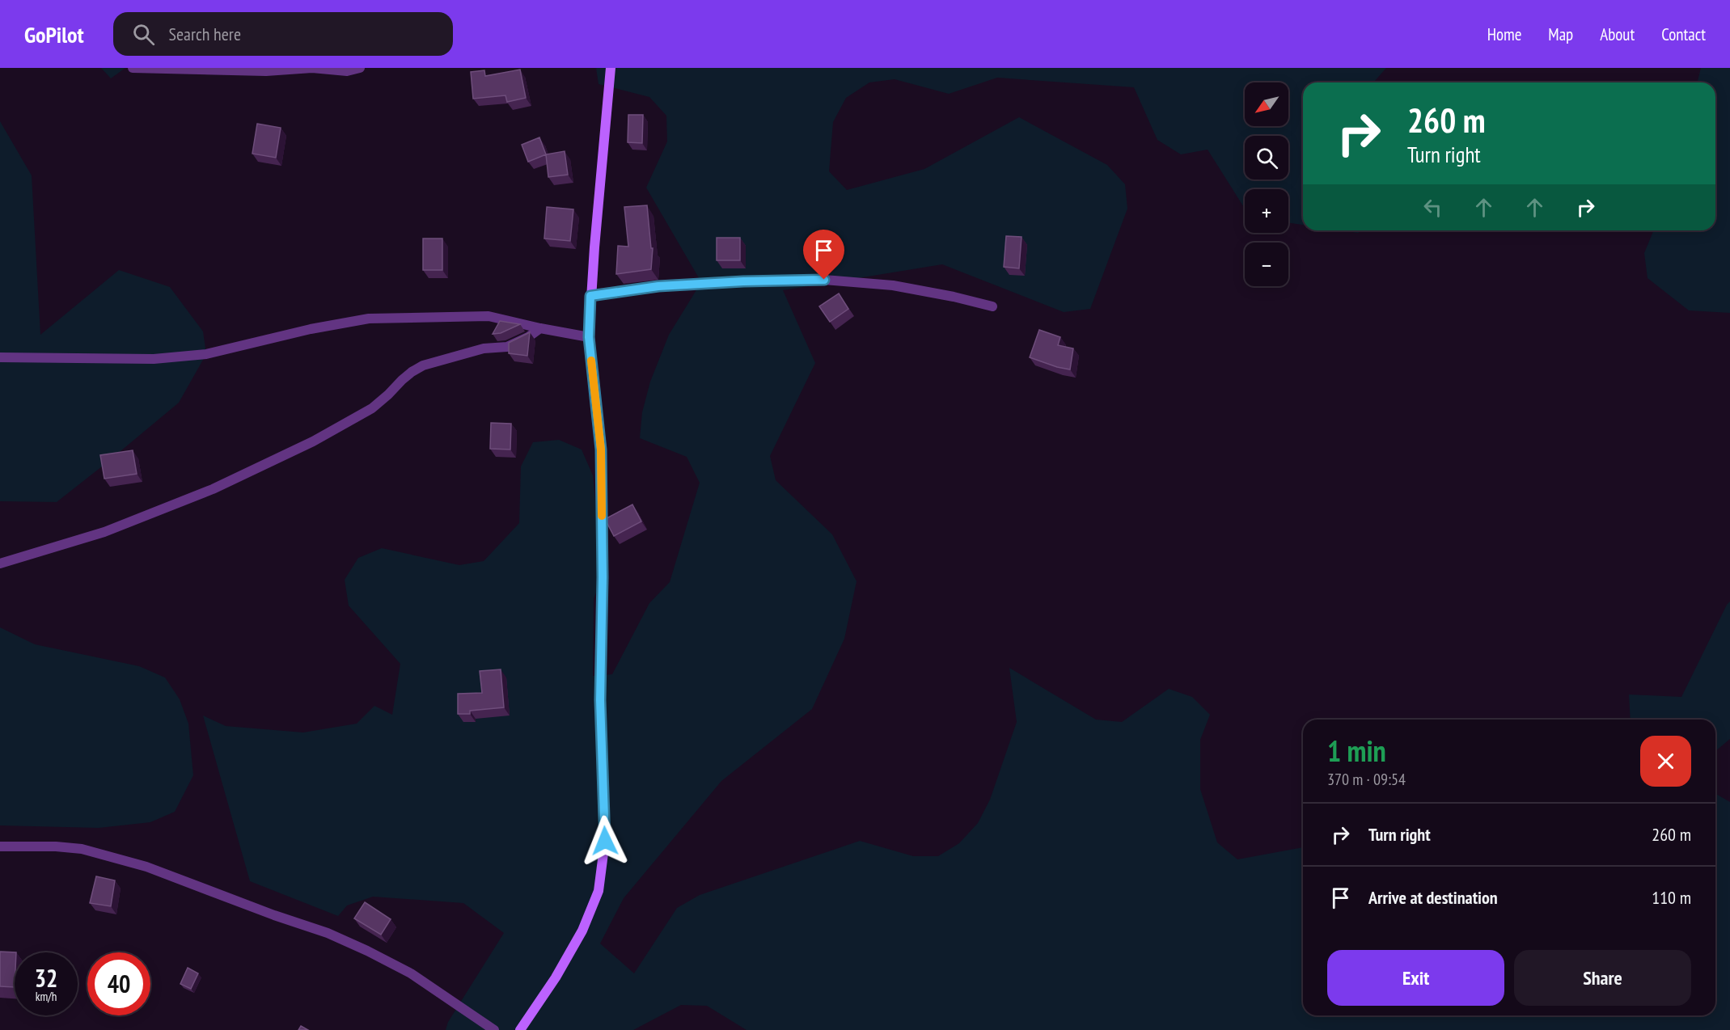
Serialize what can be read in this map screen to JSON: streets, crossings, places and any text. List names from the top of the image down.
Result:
{
  "north": "bottom left",
  "page": {
    "header": "GoPilot",
    "search": "Search here",
    "nav": [
      "Home",
      "Map",
      "About",
      "Contact"
    ],
    "map_buttons": ["+", "−"],
    "turn": ["260 m", "Turn right"],
    "heading": ["1 min", "370 m · 09:54"],
    "list": [
      {
        "name": "Turn right",
        "value": "260 m"
      },
      {
        "name": "Arrive at destination",
        "value": "110 m"
      }
    ],
    "buttons": ["Exit", "Share"],
    "speed": "32 km/h",
    "limit": "40"
  }
}
